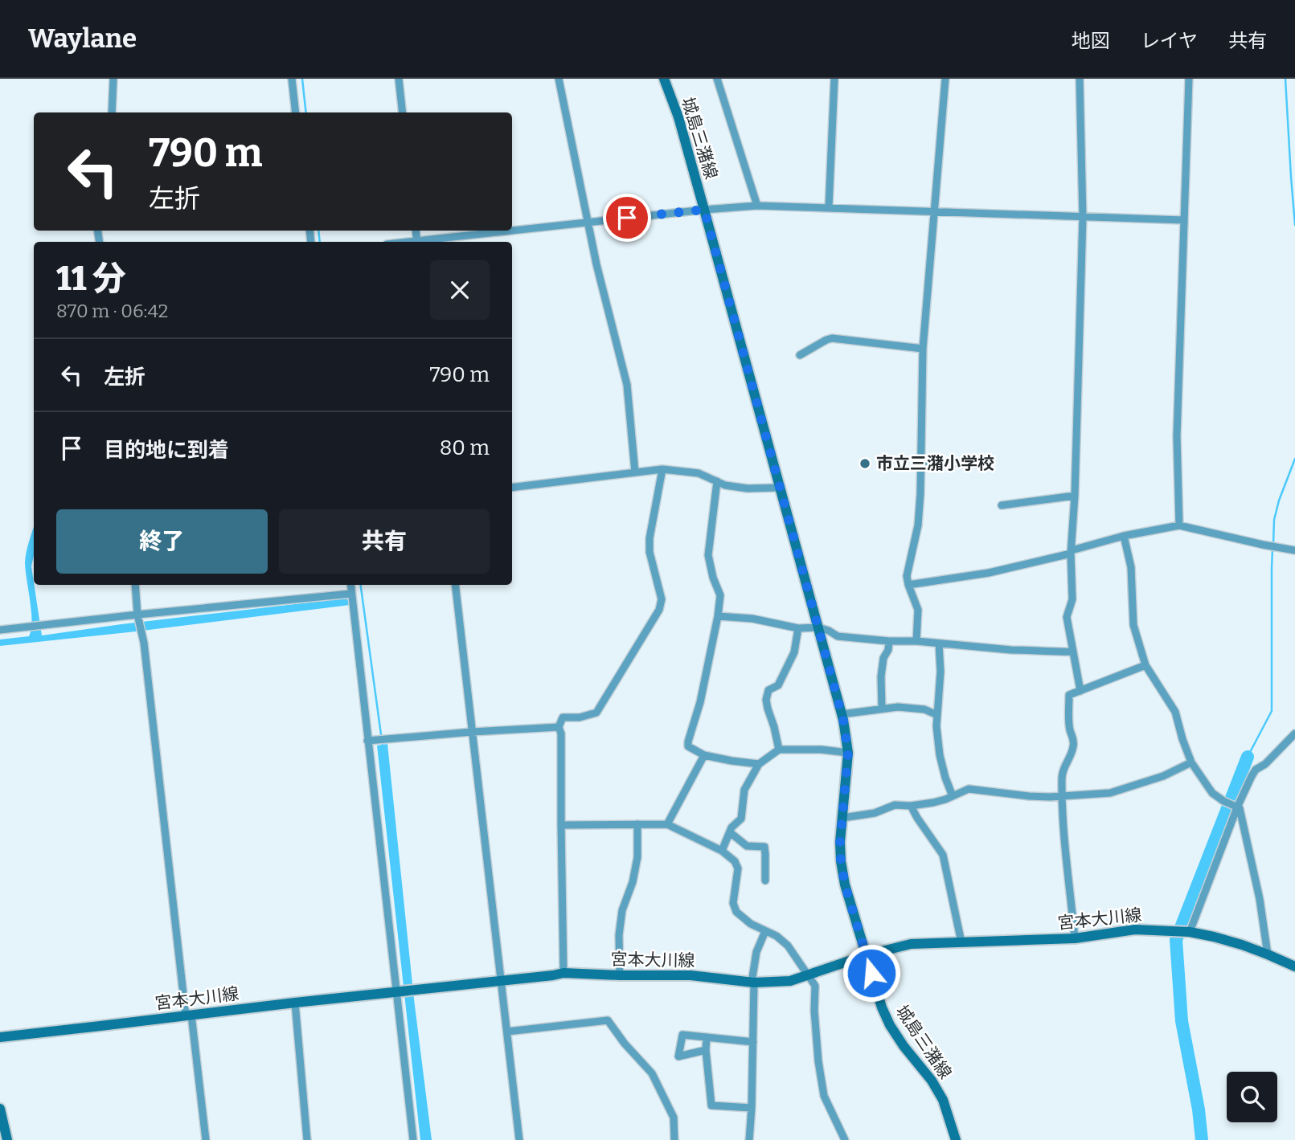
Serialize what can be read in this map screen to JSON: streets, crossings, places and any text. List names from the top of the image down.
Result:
{
  "streets": {
    "main road": ["城島三潴線", "宮本大川線"]
  },
  "crossings": [
    ["城島三潴線", "宮本大川線"]
  ],
  "places": ["市立三潴小学校"],
  "page": {
    "header": "Waylane",
    "nav": ["地図", "レイヤ", "共有"],
    "turn": ["790 m", "左折"],
    "heading": ["11 分", "870 m · 06:42"],
    "list": [
      {
        "name": "左折",
        "value": "790 m"
      },
      {
        "name": "目的地に到着",
        "value": "80 m"
      }
    ],
    "buttons": ["終了", "共有"]
  }
}
